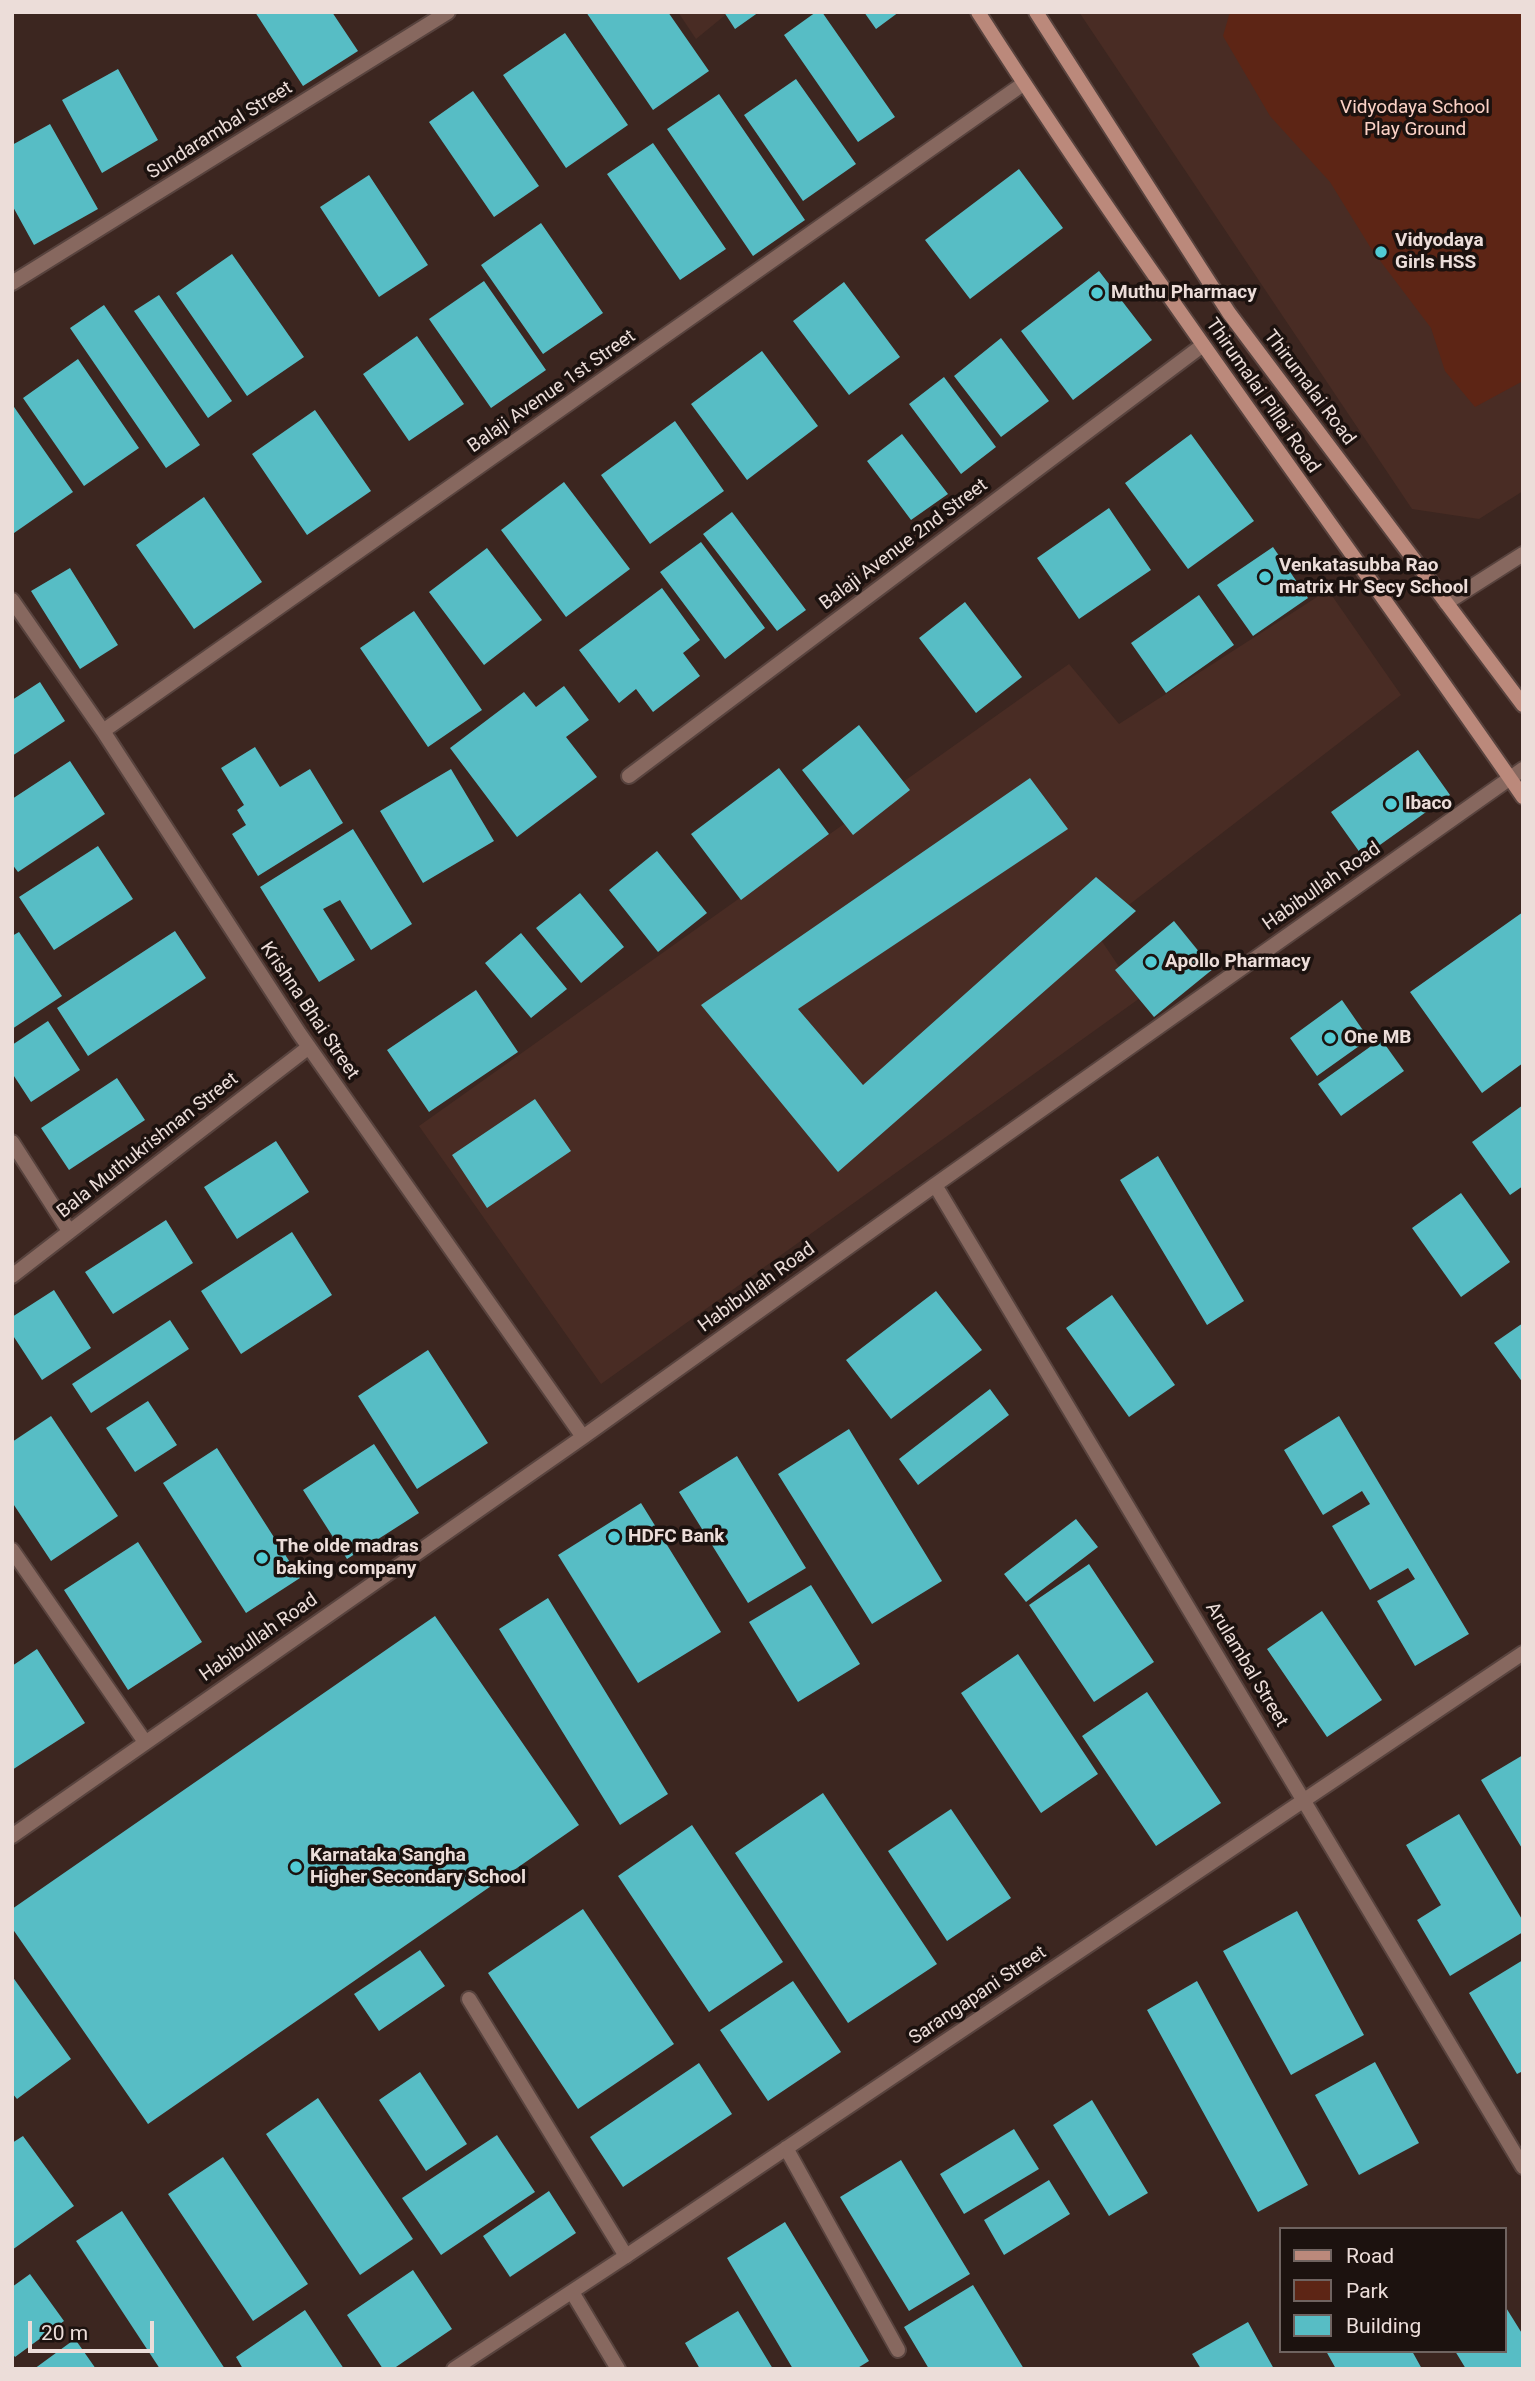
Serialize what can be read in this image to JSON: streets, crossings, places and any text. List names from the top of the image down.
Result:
{
  "streets": {
    "main road": ["Thirumalai Road", "Thirumalai Pillai Road"],
    "street": [
      "Sundarambal Street",
      "Balaji Avenue 1st Street",
      "Balaji Avenue 2nd Street",
      "Habibullah Road",
      "Krishna Bhai Street",
      "Bala Muthukrishnan Street",
      "Arulambal Street",
      "Sarangapani Street"
    ]
  },
  "crossings": [
    ["Balaji Avenue 1st Street", "Thirumalai Pillai Road"],
    ["Balaji Avenue 1st Street", "Krishna Bhai Street"],
    ["Thirumalai Pillai Road", "Balaji Avenue 2nd Street"],
    ["Thirumalai Pillai Road", "Habibullah Road"],
    ["Habibullah Road", "Krishna Bhai Street"],
    ["Habibullah Road", "Arulambal Street"],
    ["Krishna Bhai Street", "Bala Muthukrishnan Street"],
    ["Arulambal Street", "Sarangapani Street"]
  ],
  "parks": ["Vidyodaya School Play Ground"],
  "places": [
    "Vidyodaya Girls HSS",
    "Muthu Pharmacy",
    "Venkatasubba Rao matrix Hr Secy School",
    "Ibaco",
    "Apollo Pharmacy",
    "One MB",
    "HDFC Bank",
    "The olde madras baking company",
    "Karnataka Sangha Higher Secondary School"
  ],
  "legend": ["Road", "Park", "Building"],
  "scale_bar": "20 m"
}
